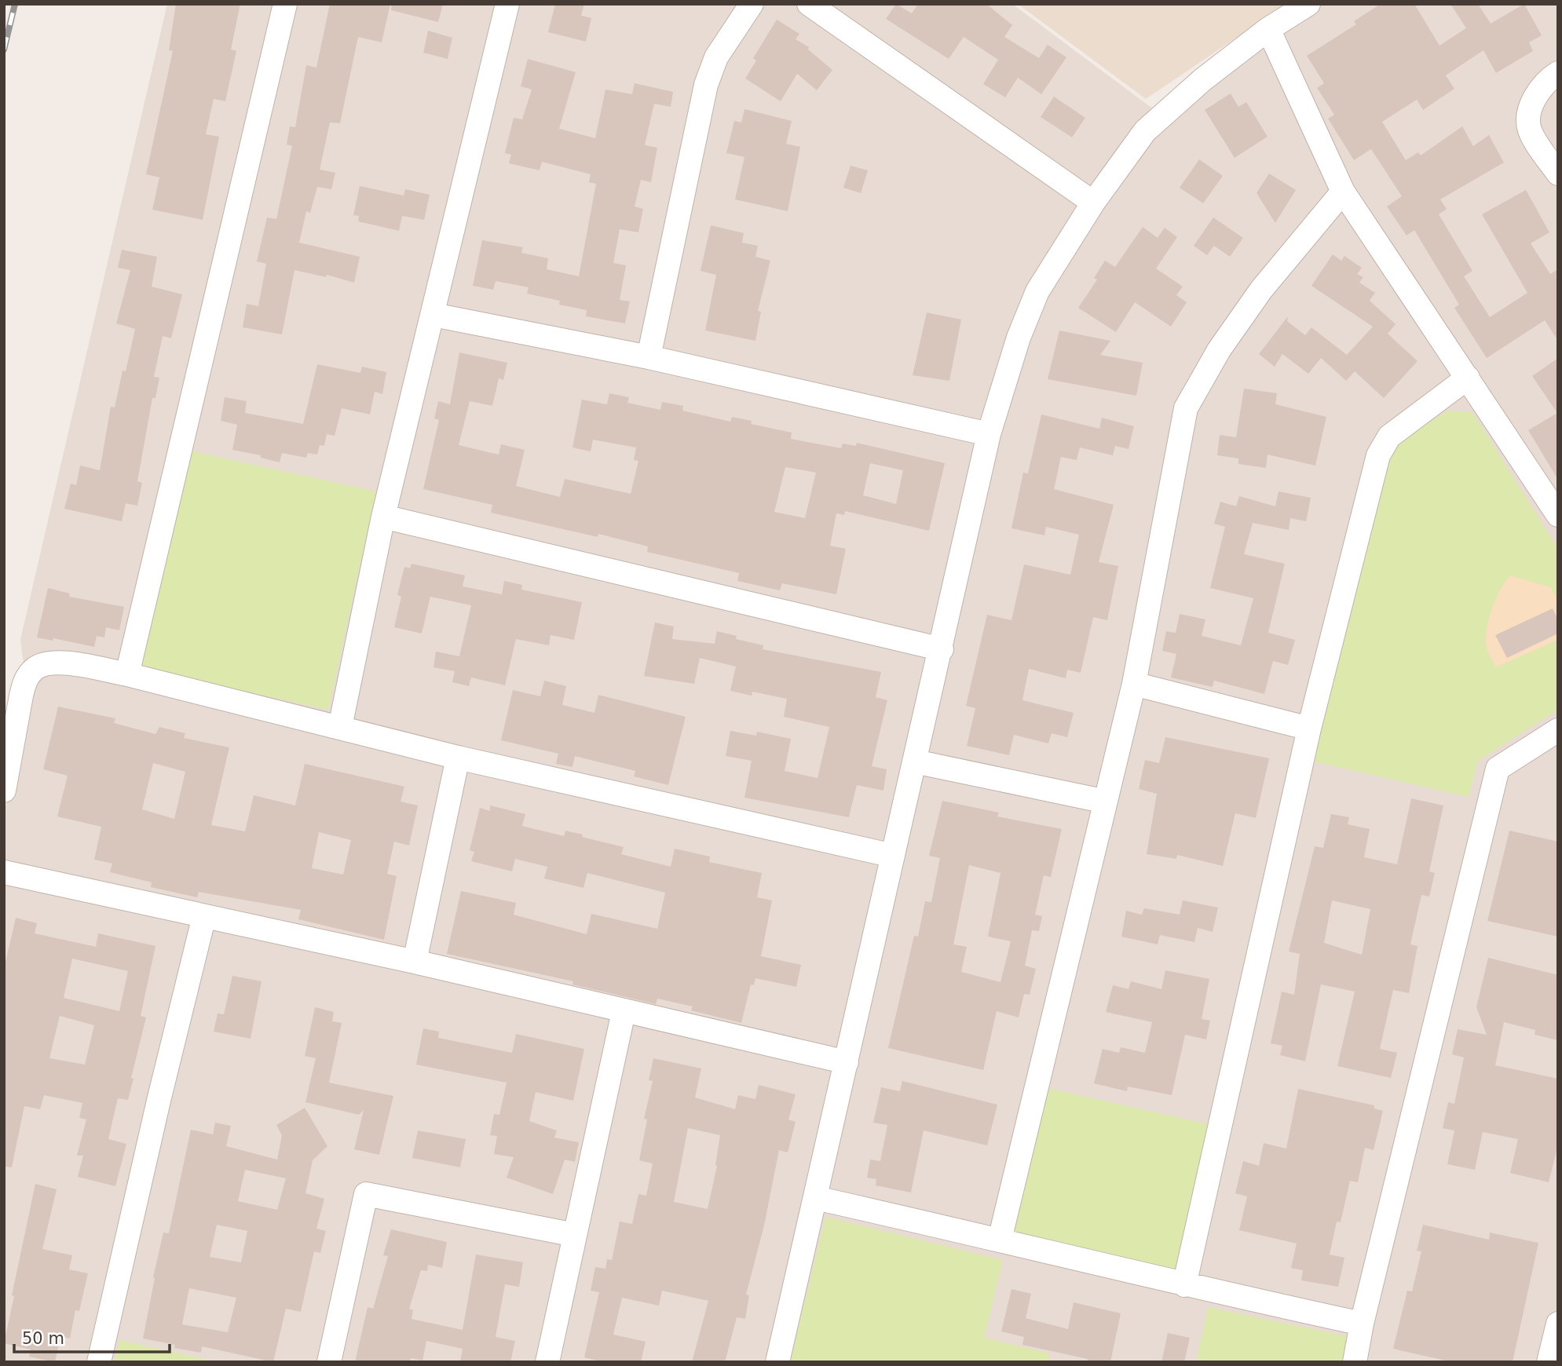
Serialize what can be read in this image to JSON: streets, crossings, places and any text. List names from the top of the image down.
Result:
{
  "scale_bar": "50 m"
}
